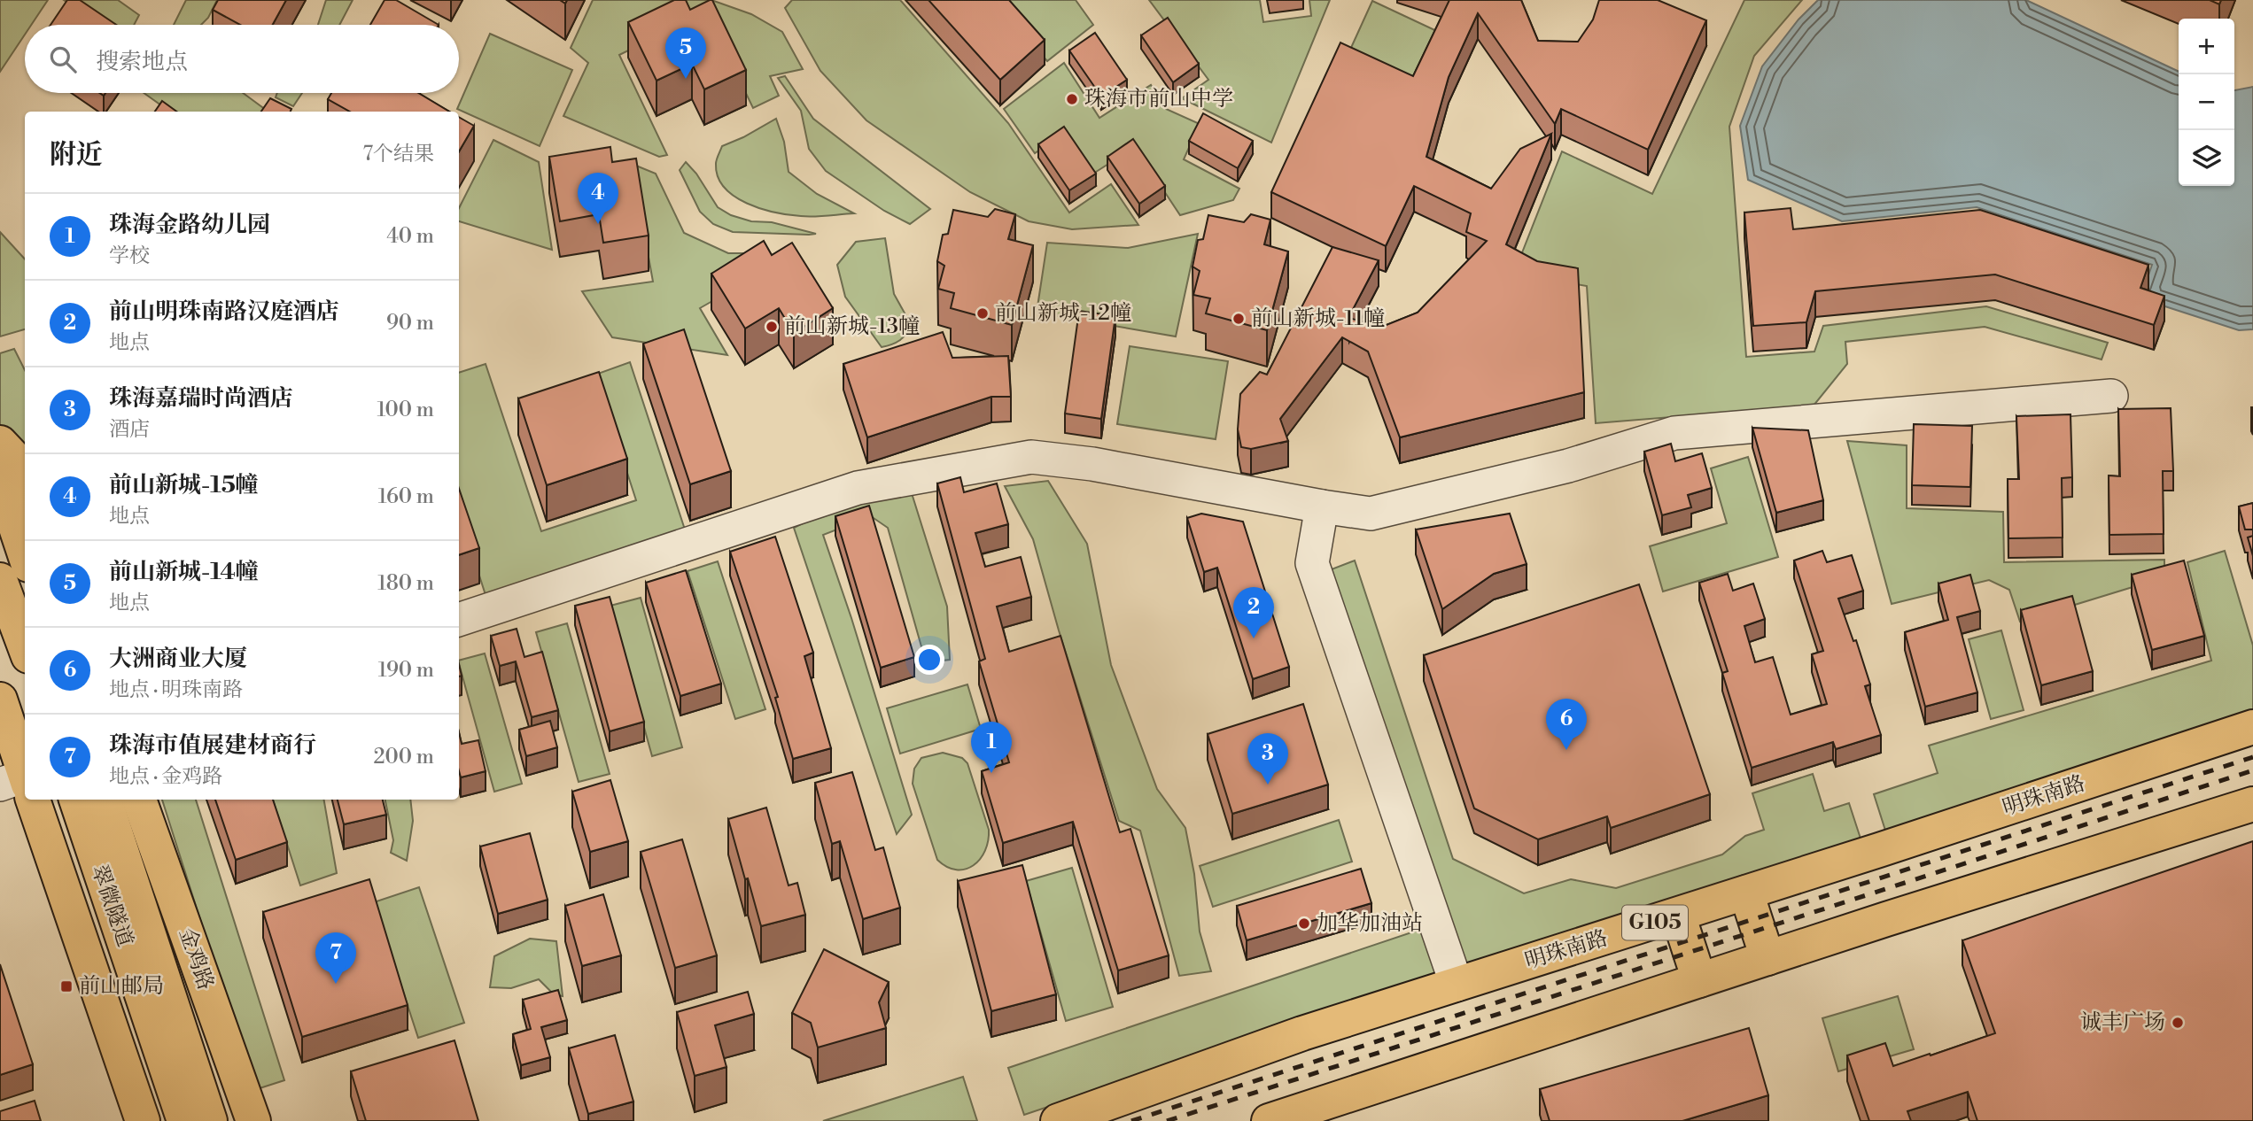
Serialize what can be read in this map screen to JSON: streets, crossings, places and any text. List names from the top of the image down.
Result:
{
  "streets": {
    "main road": [
      "明珠南路",
      "翠微隧道",
      "G105",
      "金鸡路"
    ]
  },
  "places": {
    "other": [
      "珠海市前山中学",
      "前山新城-12幢",
      "前山新城-11幢",
      "前山新城-13幢",
      "加华加油站",
      "诚丰广场"
    ],
    "transit": ["前山邮局"]
  },
  "page": {
    "map_buttons": ["+", "−"],
    "search": "搜索地点",
    "pins": [
      "5",
      "4",
      "2",
      "6",
      "1",
      "3",
      "7"
    ],
    "heading": ["附近", "7个结果"],
    "list": [
      {
        "mark": "1",
        "name": "珠海金路幼儿园",
        "note": "学校",
        "value": "40 m"
      },
      {
        "mark": "2",
        "name": "前山明珠南路汉庭酒店",
        "note": "地点",
        "value": "90 m"
      },
      {
        "mark": "3",
        "name": "珠海嘉瑞时尚酒店",
        "note": "酒店",
        "value": "100 m"
      },
      {
        "mark": "4",
        "name": "前山新城-15幢",
        "note": "地点",
        "value": "160 m"
      },
      {
        "mark": "5",
        "name": "前山新城-14幢",
        "note": "地点",
        "value": "180 m"
      },
      {
        "mark": "6",
        "name": "大洲商业大厦",
        "note": "地点 · 明珠南路",
        "value": "190 m"
      },
      {
        "mark": "7",
        "name": "珠海市值展建材商行",
        "note": "地点 · 金鸡路",
        "value": "200 m"
      }
    ]
  }
}
